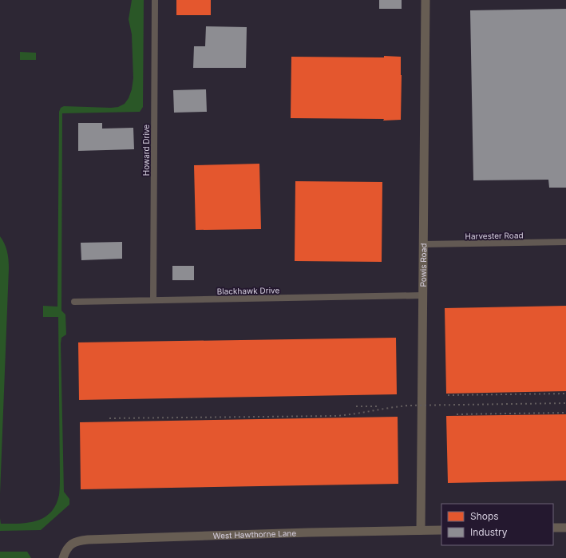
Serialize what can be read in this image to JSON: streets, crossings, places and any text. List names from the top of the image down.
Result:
{
  "streets": {
    "street": [
      "Howard Drive",
      "Harvester Road",
      "Powis Road",
      "Blackhawk Drive",
      "West Hawthorne Lane"
    ]
  },
  "crossings": [
    ["Howard Drive", "Blackhawk Drive"],
    ["Harvester Road", "Powis Road"],
    ["Powis Road", "Blackhawk Drive"],
    ["Powis Road", "West Hawthorne Lane"]
  ],
  "legend": ["Shops", "Industry"]
}
